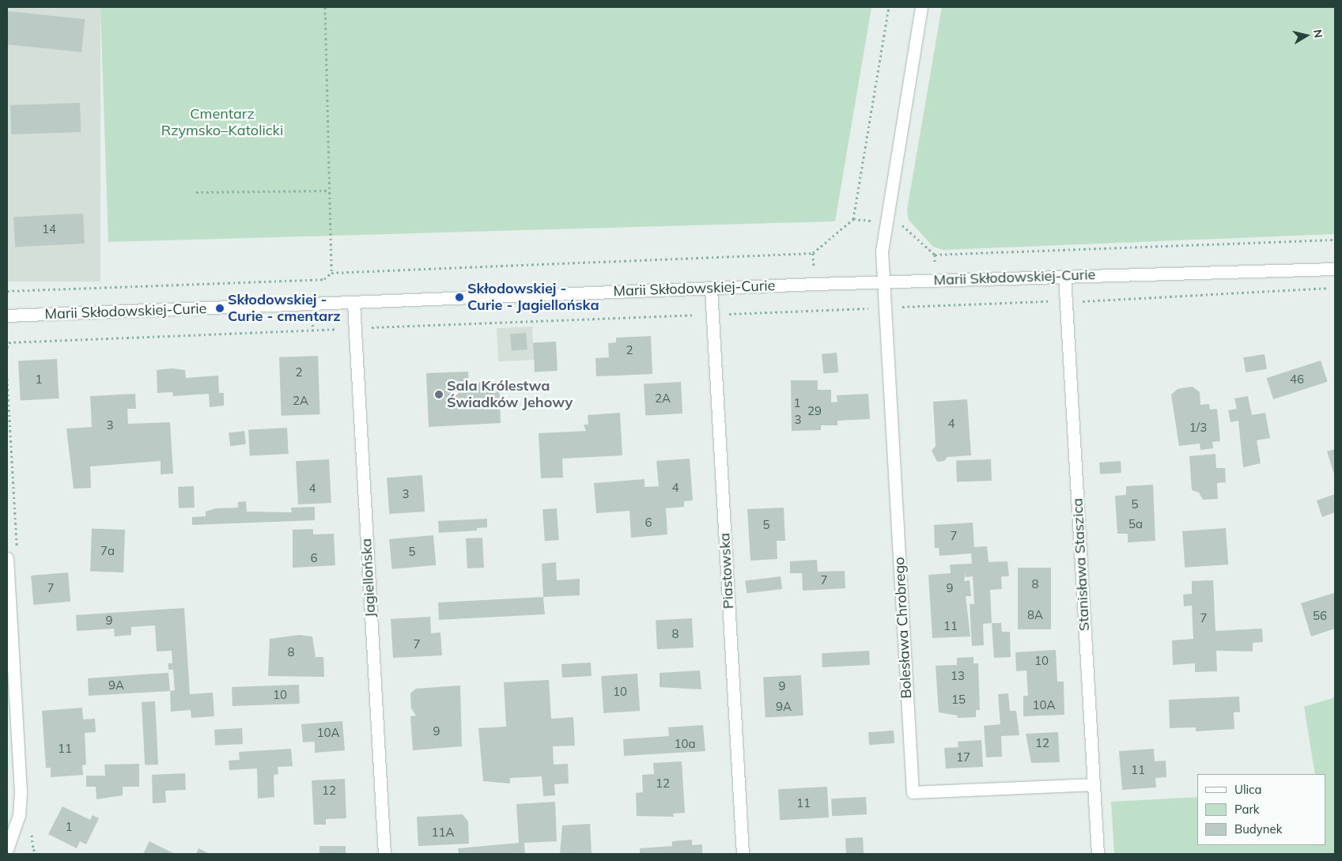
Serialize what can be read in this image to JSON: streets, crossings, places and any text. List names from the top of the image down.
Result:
{
  "streets": {
    "street": [
      "Marii Skłodowskiej-Curie",
      "Stanisława Staszica",
      "Piastowska",
      "Jagiellońska",
      "Bolesława Chrobrego"
    ]
  },
  "crossings": [
    ["Marii Skłodowskiej-Curie", "Stanisława Staszica"],
    ["Marii Skłodowskiej-Curie", "Piastowska"],
    ["Marii Skłodowskiej-Curie", "Jagiellońska"],
    ["Marii Skłodowskiej-Curie", "Bolesława Chrobrego"],
    ["Stanisława Staszica", "Bolesława Chrobrego"]
  ],
  "parks": ["Cmentarz Rzymsko–Katolicki"],
  "places": ["Skłodowskiej - Curie - Jagiellońska", "Skłodowskiej - Curie - cmentarz", "Sala Królestwa Świadków Jehowy"],
  "house_numbers": [
    "14",
    "2",
    "2",
    "1",
    "46",
    "2A",
    "2A",
    "1",
    "29",
    "3",
    "4",
    "3",
    "1/3",
    "4",
    "4",
    "3",
    "5",
    "6",
    "5a",
    "5",
    "7",
    "7a",
    "5",
    "6",
    "7",
    "8",
    "7",
    "9",
    "8A",
    "56",
    "7",
    "9",
    "11",
    "8",
    "7",
    "8",
    "10",
    "13",
    "9A",
    "9",
    "10",
    "10",
    "15",
    "10A",
    "9A",
    "9",
    "10A",
    "12",
    "10a",
    "11",
    "17",
    "11",
    "12",
    "12",
    "11",
    "1",
    "11A"
  ],
  "legend": ["Ulica", "Park", "Budynek"],
  "north": "right"
}
